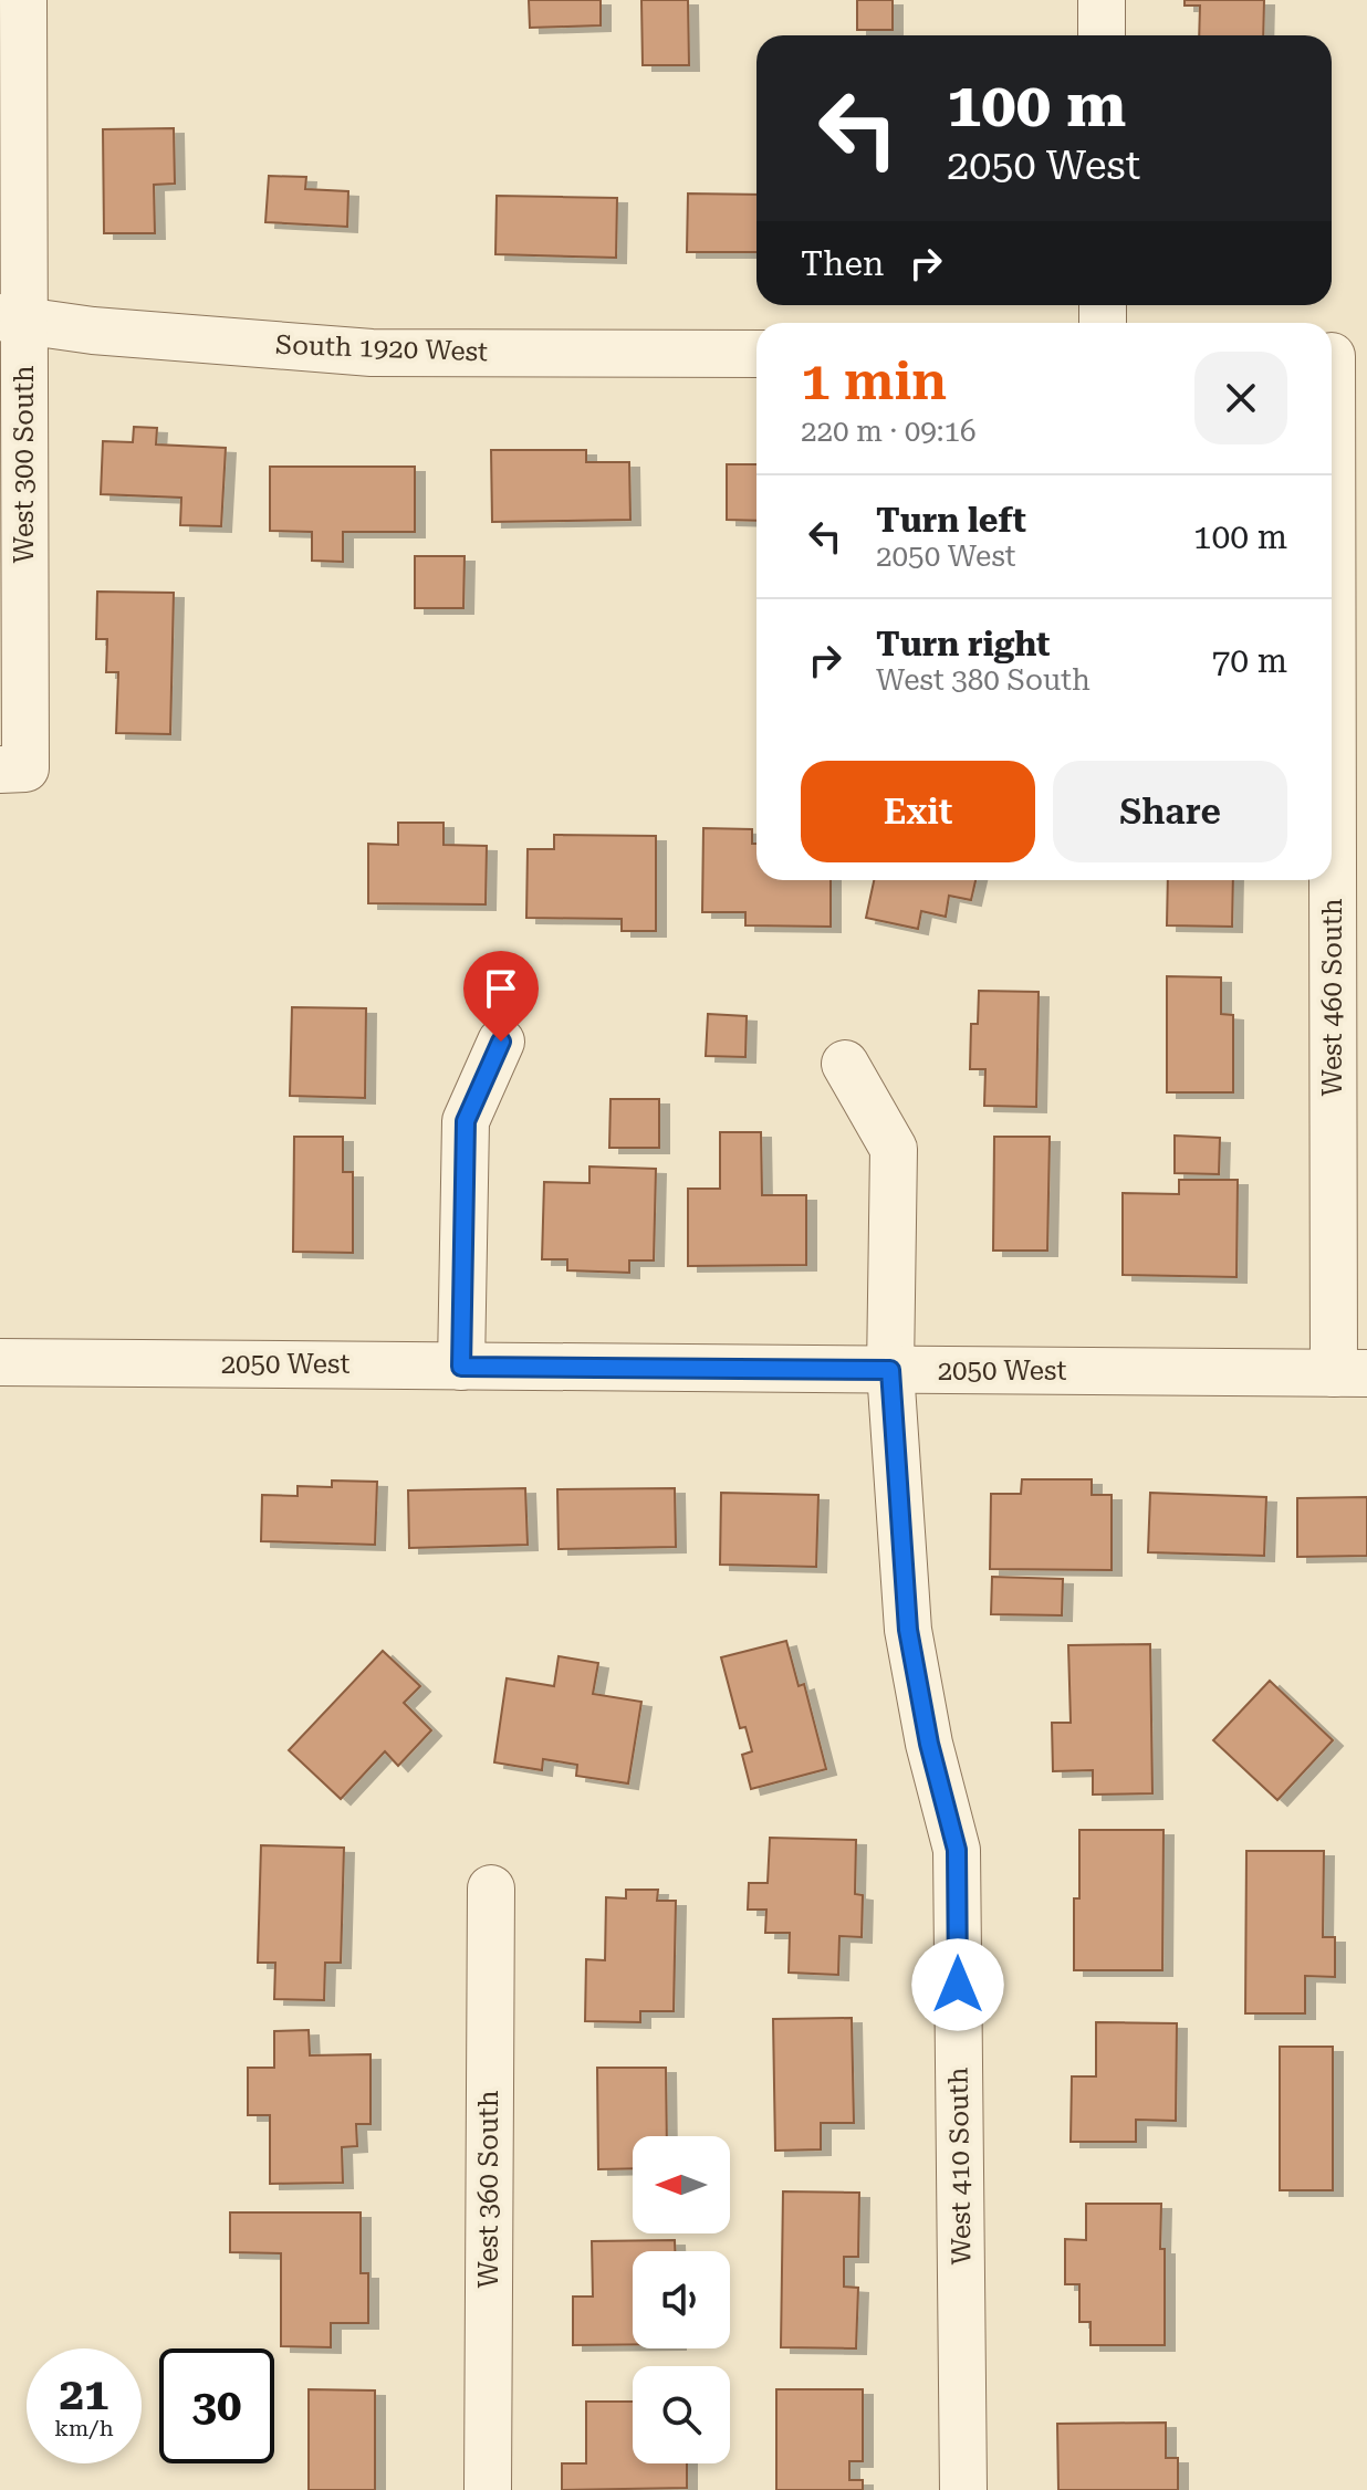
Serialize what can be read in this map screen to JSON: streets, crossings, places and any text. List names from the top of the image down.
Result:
{
  "streets": {
    "street": [
      "South 1920 West",
      "West 300 South",
      "West 460 South",
      "2050 West",
      "West 410 South",
      "West 360 South"
    ]
  },
  "crossings": [
    ["South 1920 West", "West 300 South"],
    ["West 460 South", "2050 West"],
    ["2050 West", "West 410 South"]
  ],
  "north": "left",
  "page": {
    "turn": ["100 m", "2050 West"],
    "then": "Then",
    "heading": ["1 min", "220 m · 09:16"],
    "list": [
      {
        "name": "Turn left",
        "note": "2050 West",
        "value": "100 m"
      },
      {
        "name": "Turn right",
        "note": "West 380 South",
        "value": "70 m"
      }
    ],
    "buttons": ["Exit", "Share"],
    "speed": "21 km/h",
    "limit": "30"
  }
}
